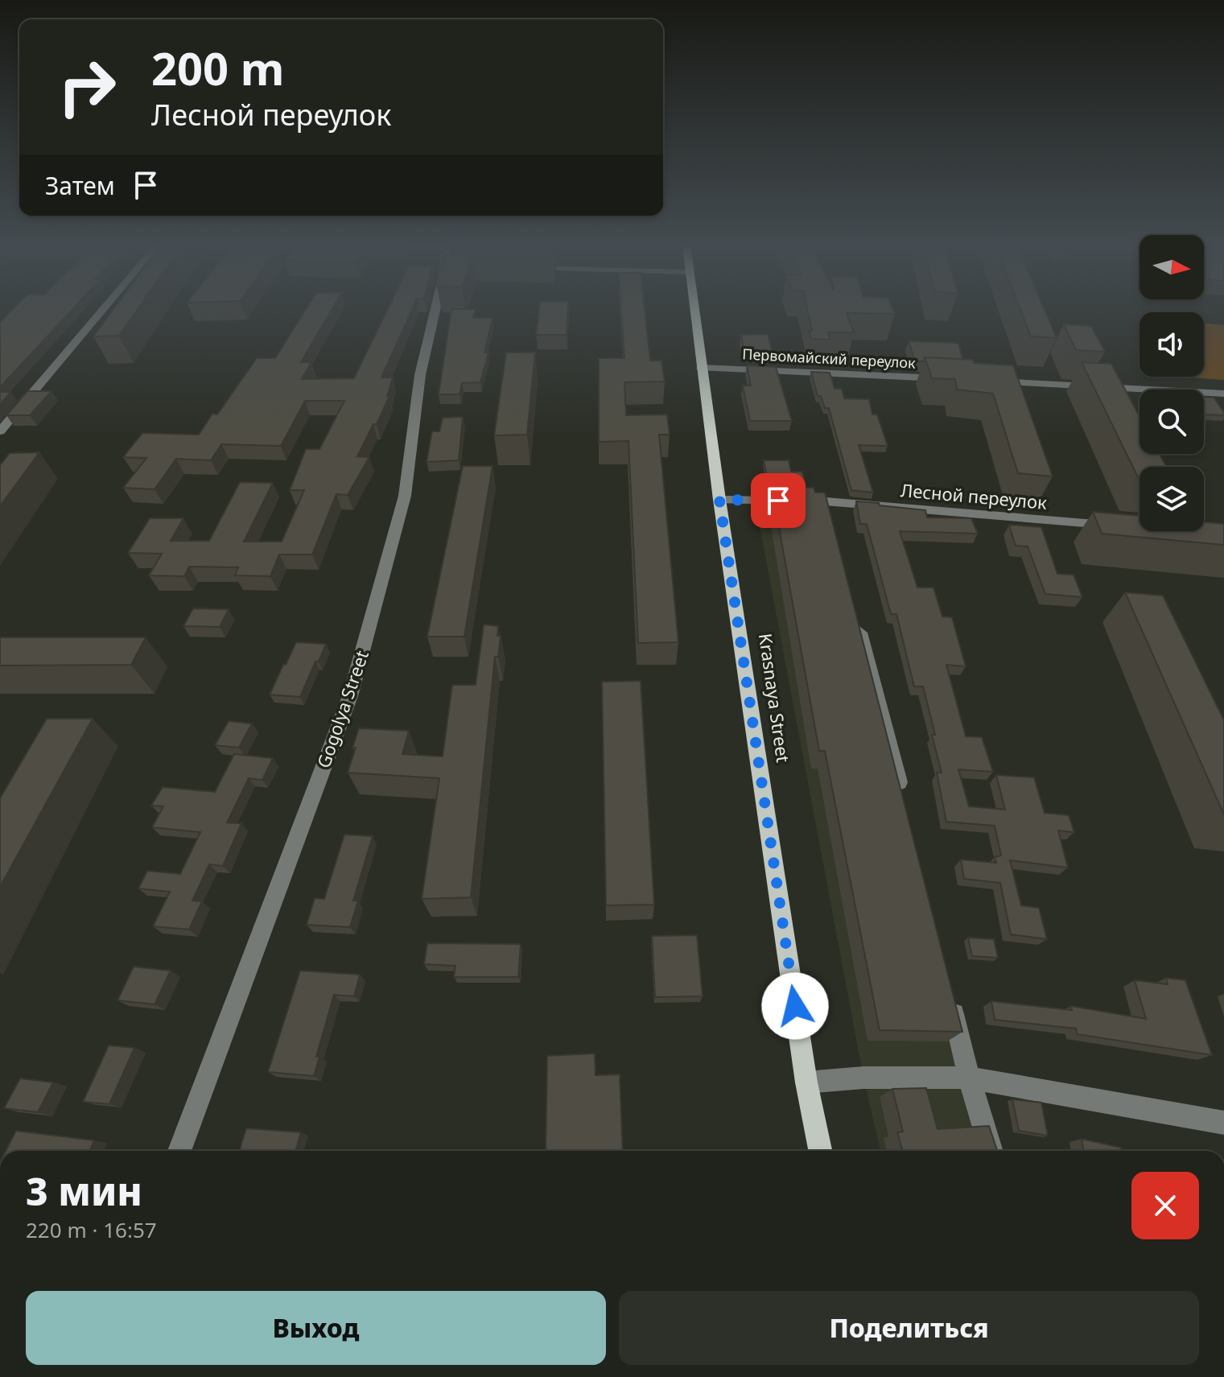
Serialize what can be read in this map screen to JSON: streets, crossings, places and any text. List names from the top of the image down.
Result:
{
  "streets": {
    "main road": ["Krasnaya Street"],
    "street": ["Первомайский переулок", "Лесной переулок", "Gogolya Street"]
  },
  "crossings": [
    ["Первомайский переулок", "Krasnaya Street"],
    ["Лесной переулок", "Krasnaya Street"]
  ],
  "north": "right",
  "page": {
    "turn": ["200 m", "Лесной переулок"],
    "then": "Затем",
    "heading": ["3 мин", "220 m · 16:57"],
    "buttons": ["Выход", "Поделиться"]
  }
}
